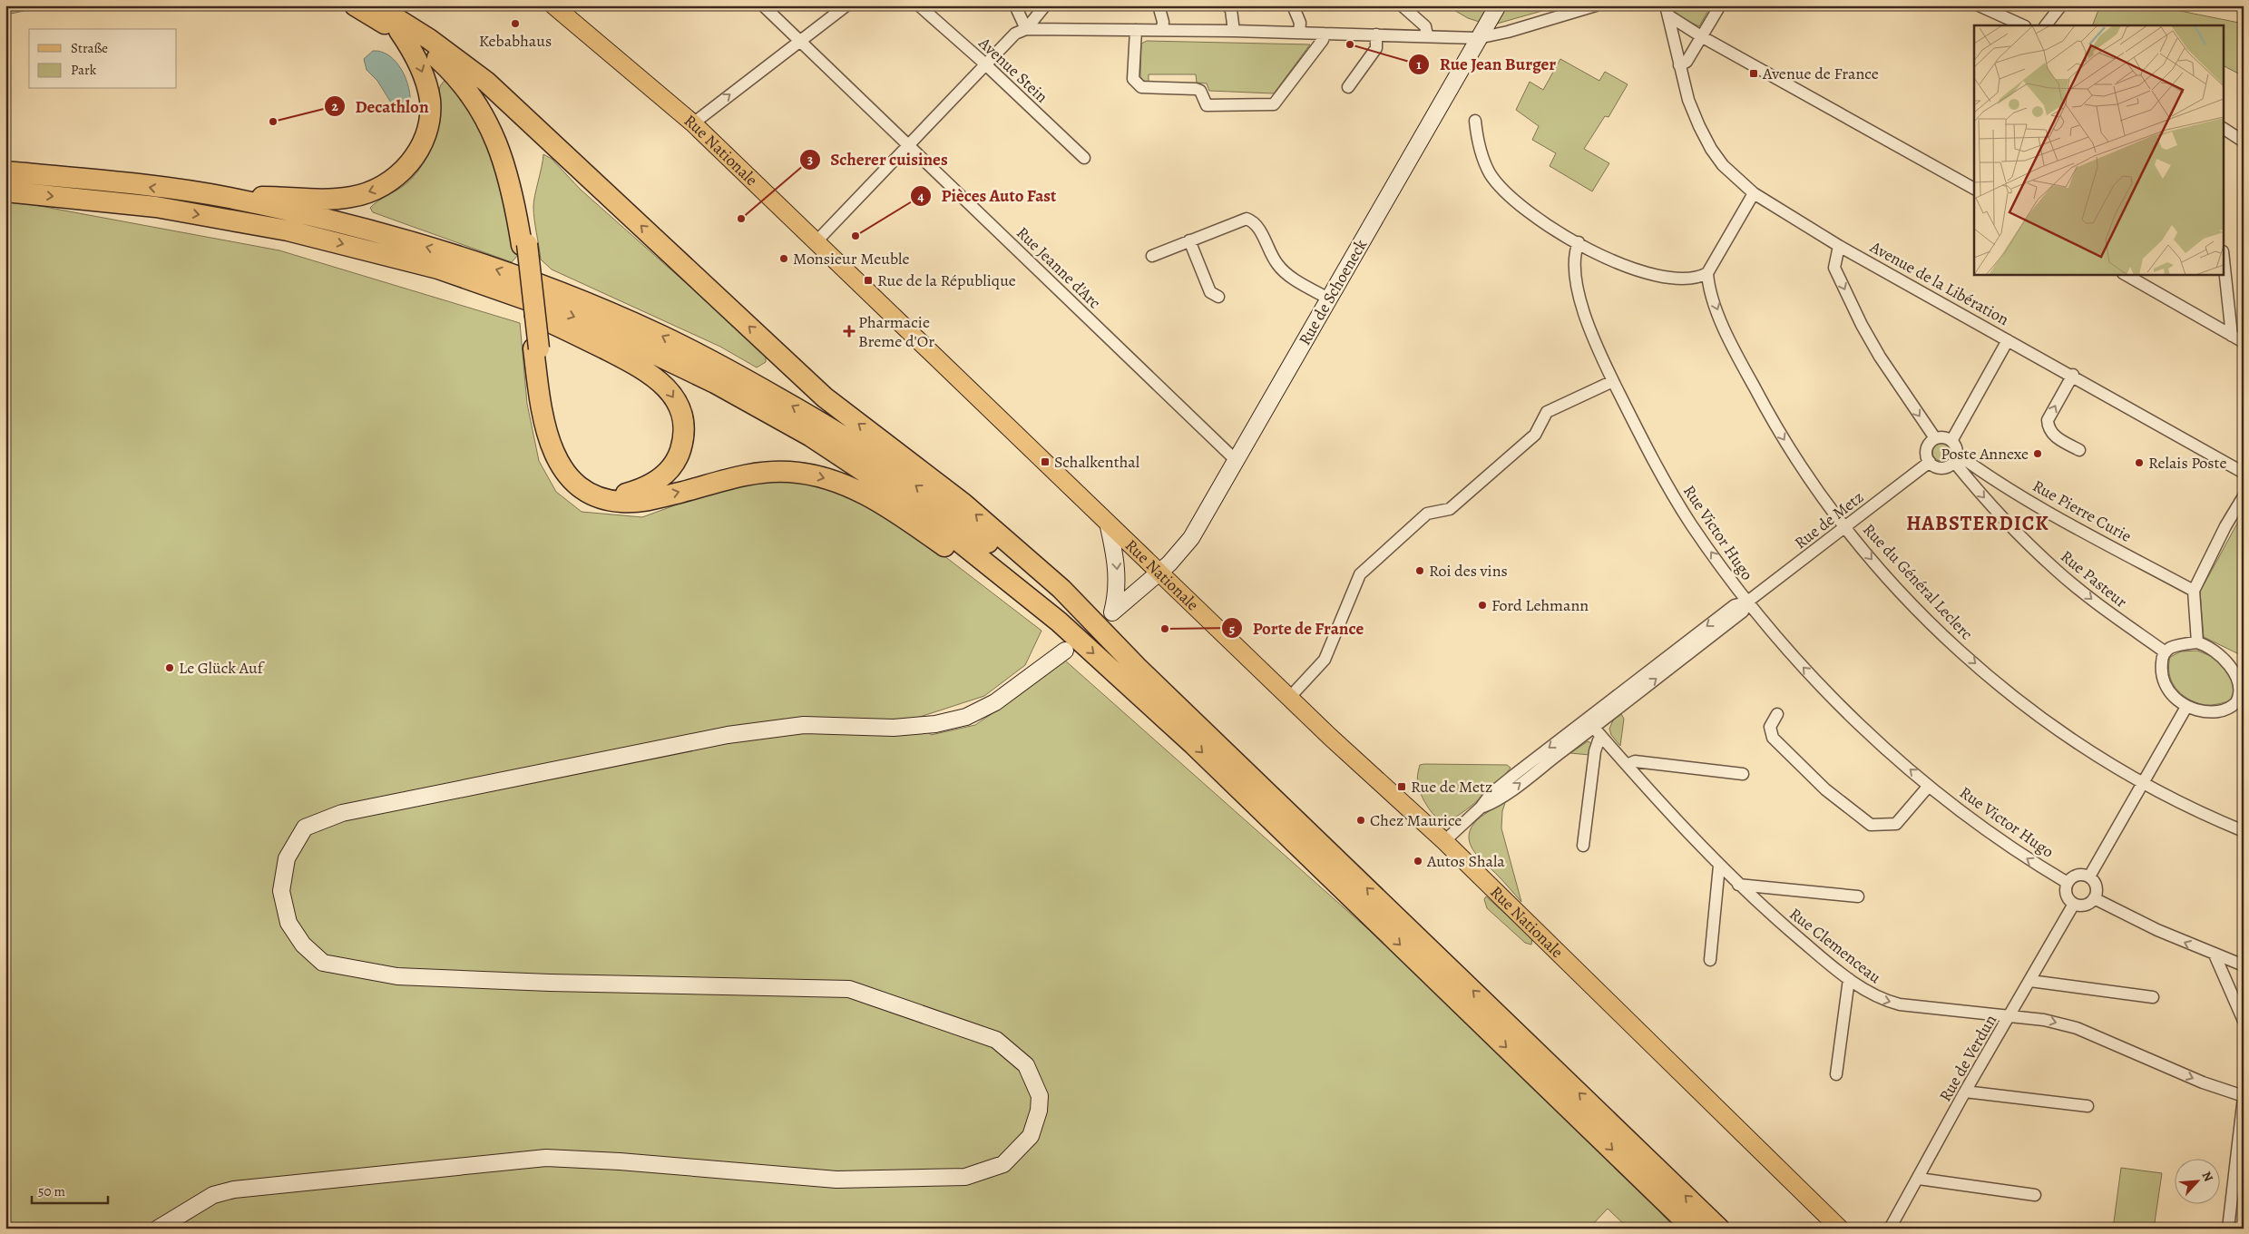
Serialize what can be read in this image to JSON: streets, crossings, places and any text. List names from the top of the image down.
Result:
{
  "streets": {
    "main road": ["Rue Nationale", "Rue de Schoeneck"],
    "street": [
      "Avenue Stein",
      "Rue Jeanne d'Arc",
      "Avenue de la Libération",
      "Rue Pierre Curie",
      "Rue de Metz",
      "Rue Victor Hugo",
      "Rue Pasteur",
      "Rue du Général Leclerc",
      "Rue Clemenceau",
      "Rue de Verdun"
    ]
  },
  "crossings": [
    ["Rue Nationale", "Rue de Schoeneck"],
    ["Rue Nationale", "Rue de Metz"],
    ["Rue Jeanne d'Arc", "Rue de Schoeneck"],
    ["Rue Pierre Curie", "Rue de Metz"],
    ["Rue Pierre Curie", "Rue Pasteur"],
    ["Rue de Metz", "Rue Victor Hugo"],
    ["Rue de Metz", "Rue Pasteur"],
    ["Rue de Metz", "Rue du Général Leclerc"],
    ["Rue de Metz", "Rue Clemenceau"],
    ["Rue Victor Hugo", "Rue de Verdun"],
    ["Rue Clemenceau", "Rue de Verdun"]
  ],
  "one_way": ["Rue Victor Hugo", "Rue Pasteur", "Rue du Général Leclerc"],
  "districts": ["HABSTERDICK"],
  "places": {
    "other": [
      "Kebabhaus",
      "Rue Jean Burger",
      "Decathlon",
      "Scherer cuisines",
      "Pièces Auto Fast",
      "Monsieur Meuble",
      "Poste Annexe",
      "Relais Poste",
      "Roi des vins",
      "Ford Lehmann",
      "Porte de France",
      "Le Glück Auf",
      "Chez Maurice",
      "Autos Shala"
    ],
    "transit": [
      "Avenue de France",
      "Rue de la République",
      "Schalkenthal",
      "Rue de Metz"
    ],
    "health": ["Pharmacie Breme d'Or"]
  },
  "legend": ["Straße", "Park"],
  "scale_bar": "50 m",
  "north": "top right"
}
